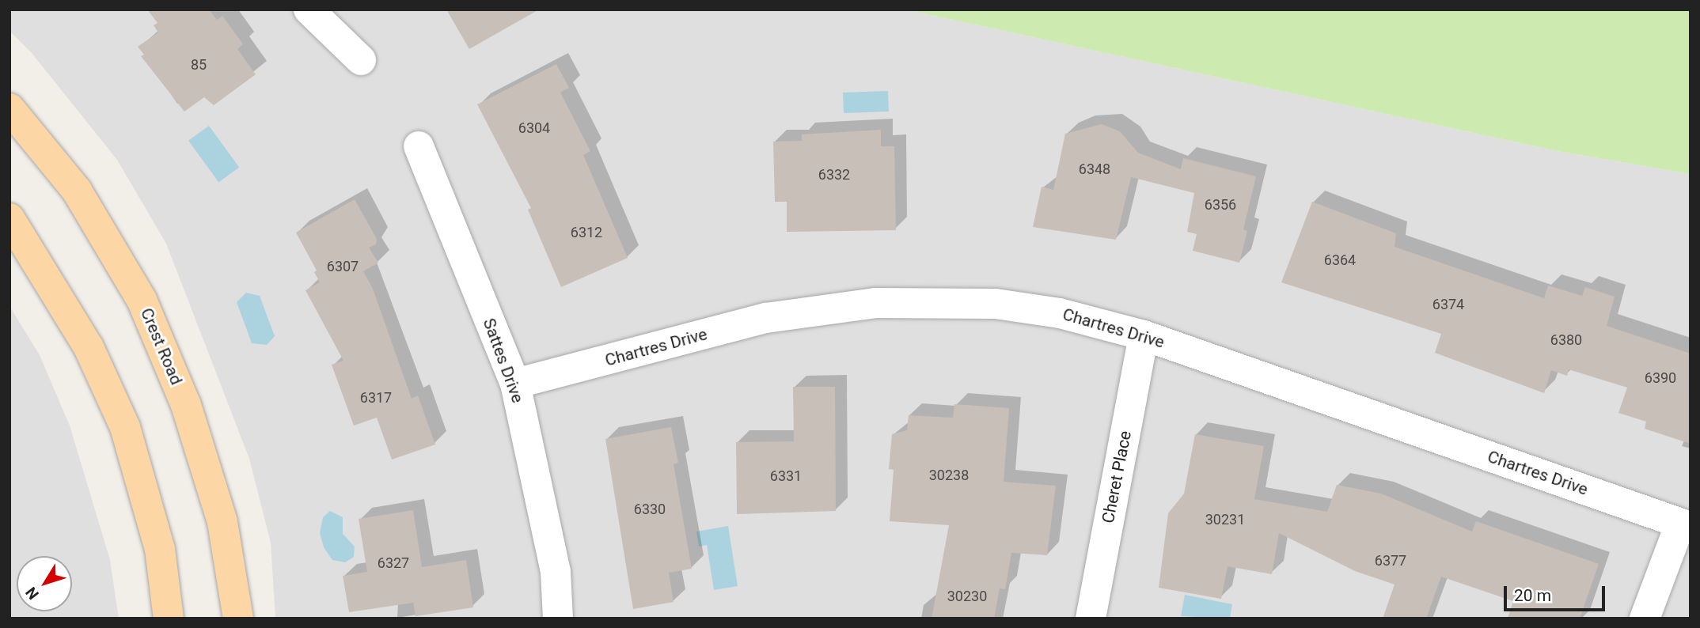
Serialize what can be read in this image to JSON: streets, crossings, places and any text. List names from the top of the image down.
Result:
{
  "streets": {
    "main road": ["Crest Road"],
    "street": ["Chartres Drive", "Sattes Drive", "Cheret Place"]
  },
  "crossings": [
    ["Chartres Drive", "Sattes Drive"],
    ["Chartres Drive", "Cheret Place"]
  ],
  "house_numbers": [
    "85",
    "6304",
    "6348",
    "6332",
    "6356",
    "6312",
    "6364",
    "6307",
    "6374",
    "6380",
    "6390",
    "6317",
    "30238",
    "6331",
    "6330",
    "30231",
    "6377",
    "6327",
    "30230"
  ],
  "scale_bar": "20 m",
  "north": "bottom left"
}
